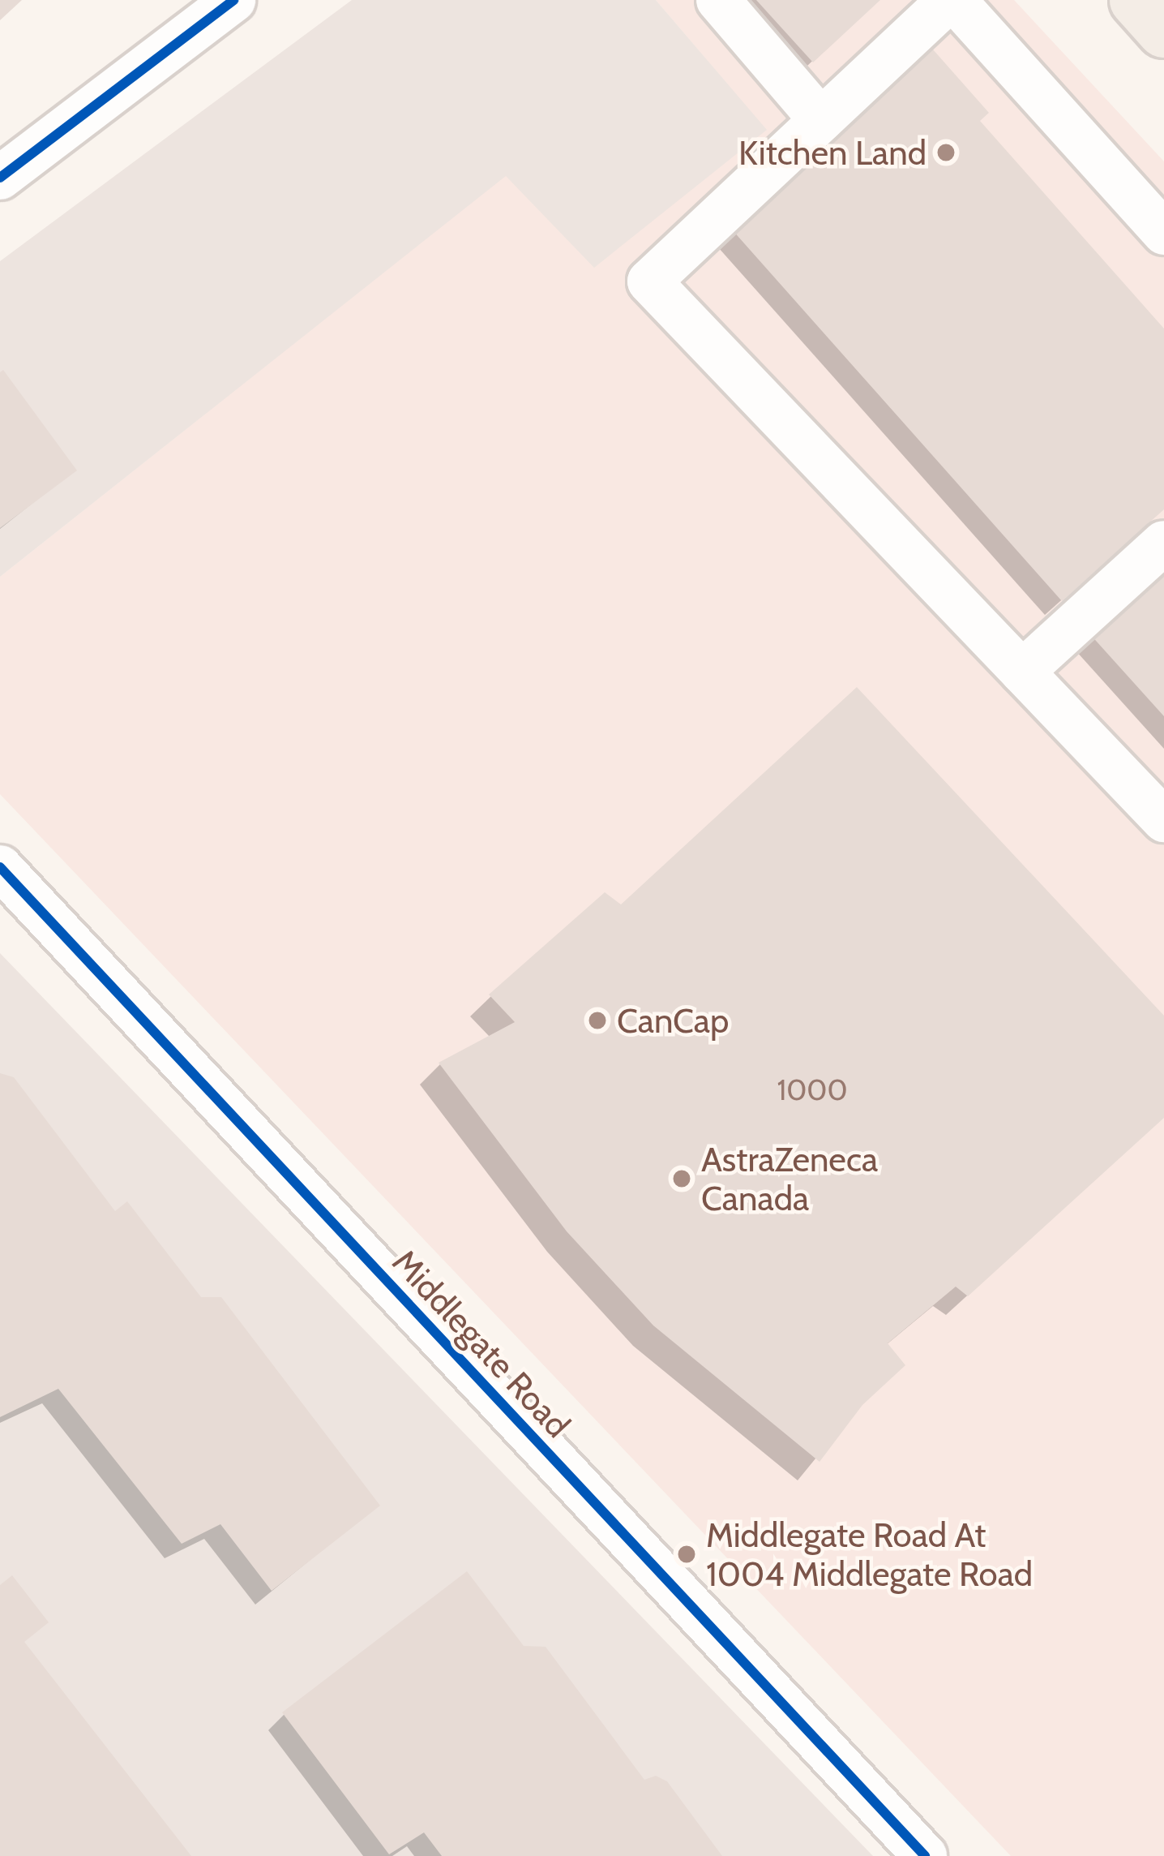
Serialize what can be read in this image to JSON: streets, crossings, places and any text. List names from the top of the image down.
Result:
{
  "streets": {
    "street": ["Middlegate Road"]
  },
  "places": [
    "Kitchen Land",
    "CanCap",
    "AstraZeneca Canada",
    "Middlegate Road At 1004 Middlegate Road"
  ],
  "house_numbers": ["1000"]
}
